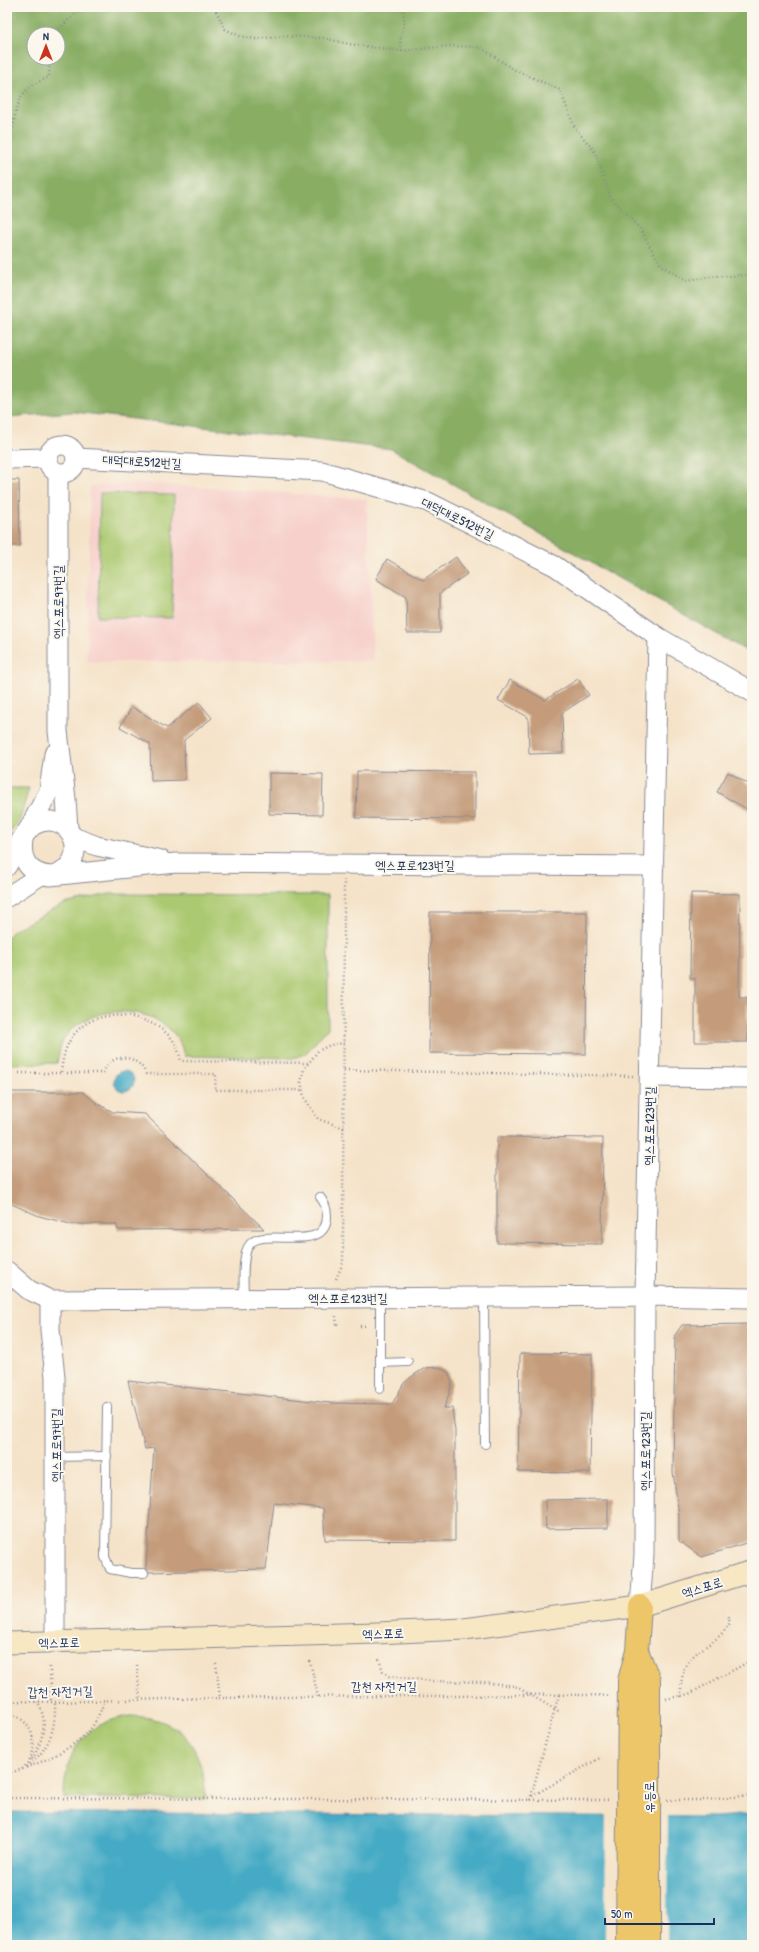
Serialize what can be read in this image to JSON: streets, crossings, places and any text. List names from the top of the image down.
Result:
{
  "streets": {
    "main road": ["엑스포로", "유등로"],
    "street": ["대덕대로512번길", "엑스포로97번길", "엑스포로123번길"],
    "path": ["갑천 자전거길"]
  },
  "crossings": [
    ["대덕대로512번길", "엑스포로97번길"],
    ["대덕대로512번길", "엑스포로123번길"],
    ["엑스포로97번길", "엑스포로123번길"],
    ["엑스포로97번길", "엑스포로"],
    ["엑스포로123번길", "엑스포로"],
    ["엑스포로123번길", "유등로"],
    ["엑스포로", "유등로"]
  ],
  "scale_bar": "50 m",
  "north": "top"
}
